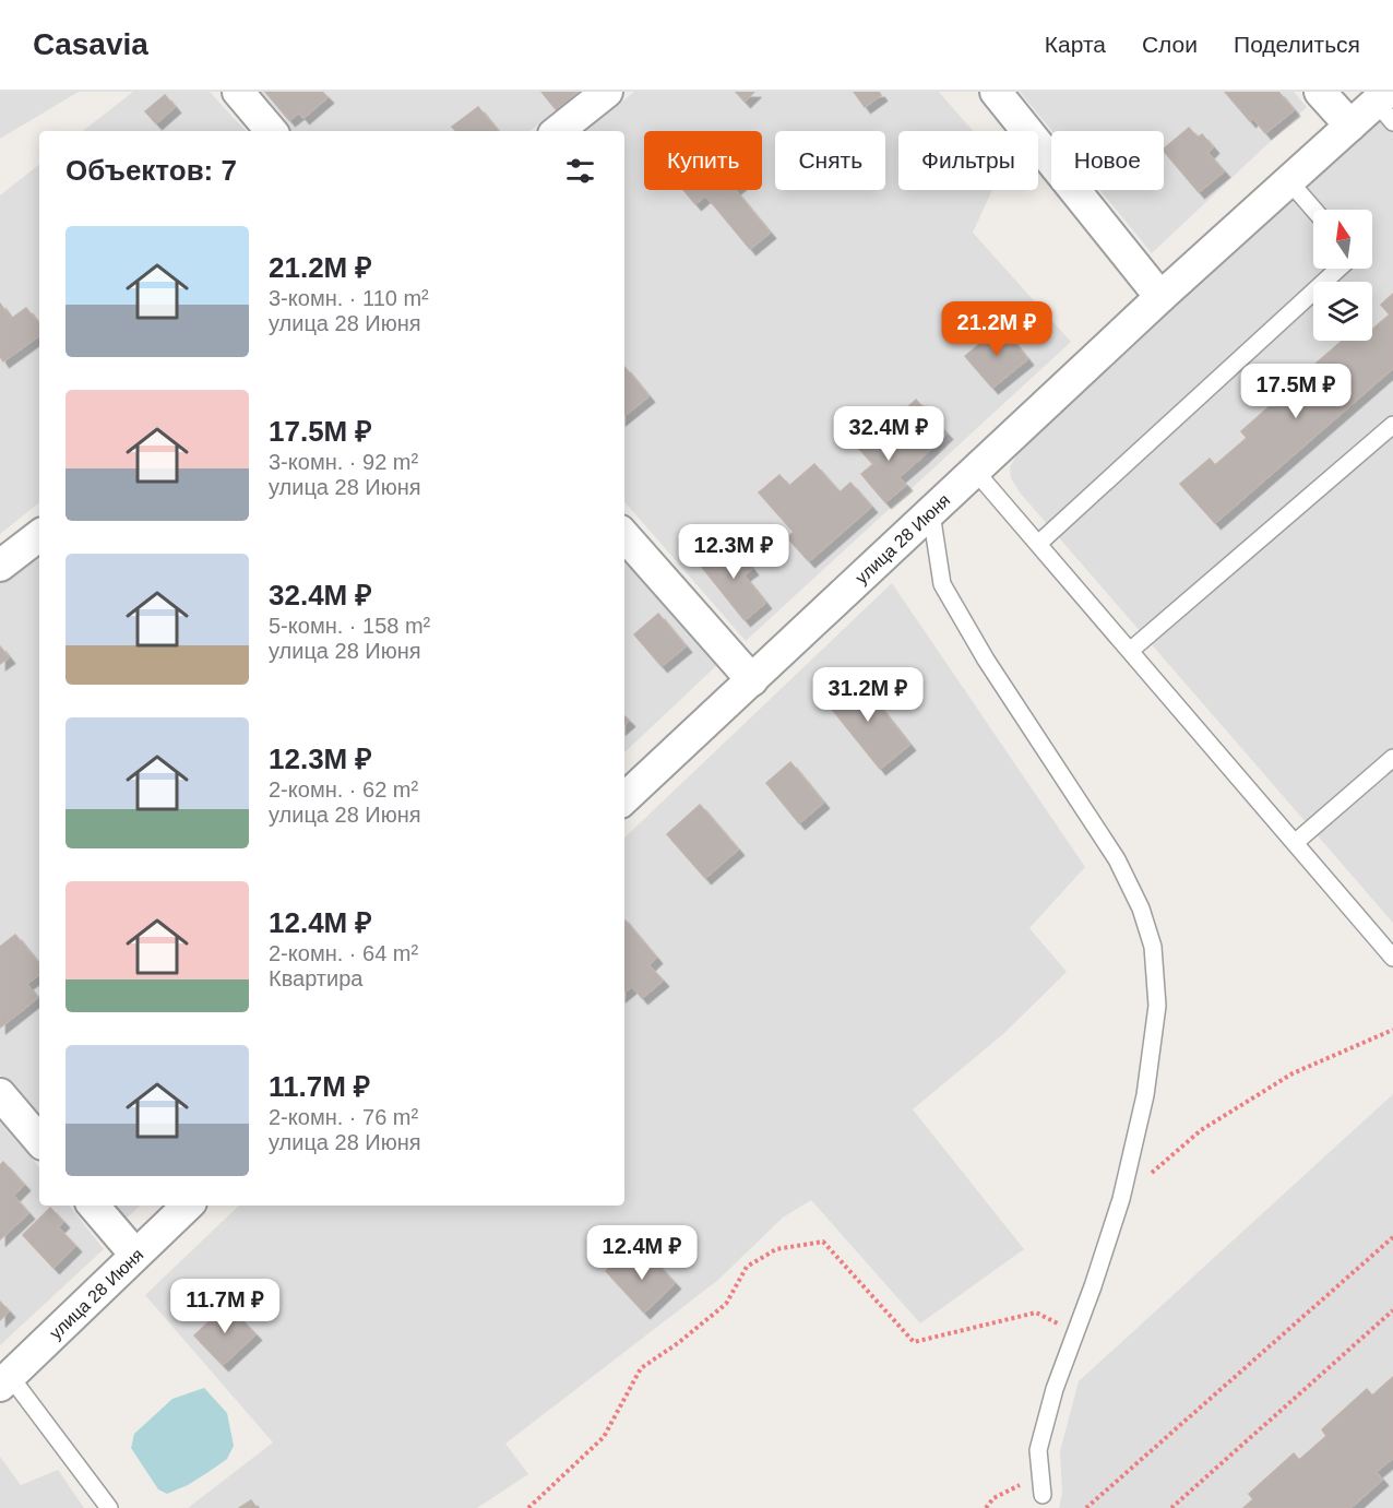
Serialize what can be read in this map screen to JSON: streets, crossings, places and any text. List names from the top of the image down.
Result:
{
  "streets": {
    "street": ["улица 28 Июня"]
  },
  "north": "top",
  "page": {
    "header": "Casavia",
    "nav": ["Карта", "Слои", "Поделиться"],
    "chip": [
      "Купить",
      "Снять",
      "Фильтры",
      "Новое"
    ],
    "heading": "Объектов: 7",
    "list": [
      {
        "name": "21.2M ₽",
        "note": "3-комн. · 110 m² · улица 28 Июня"
      },
      {
        "name": "17.5M ₽",
        "note": "3-комн. · 92 m² · улица 28 Июня"
      },
      {
        "name": "32.4M ₽",
        "note": "5-комн. · 158 m² · улица 28 Июня"
      },
      {
        "name": "12.3M ₽",
        "note": "2-комн. · 62 m² · улица 28 Июня"
      },
      {
        "name": "12.4M ₽",
        "note": "2-комн. · 64 m² · Квартира"
      },
      {
        "name": "11.7M ₽",
        "note": "2-комн. · 76 m² · улица 28 Июня"
      }
    ],
    "price": [
      "21.2M ₽",
      "17.5M ₽",
      "32.4M ₽",
      "12.3M ₽",
      "31.2M ₽",
      "12.4M ₽",
      "11.7M ₽"
    ]
  }
}
